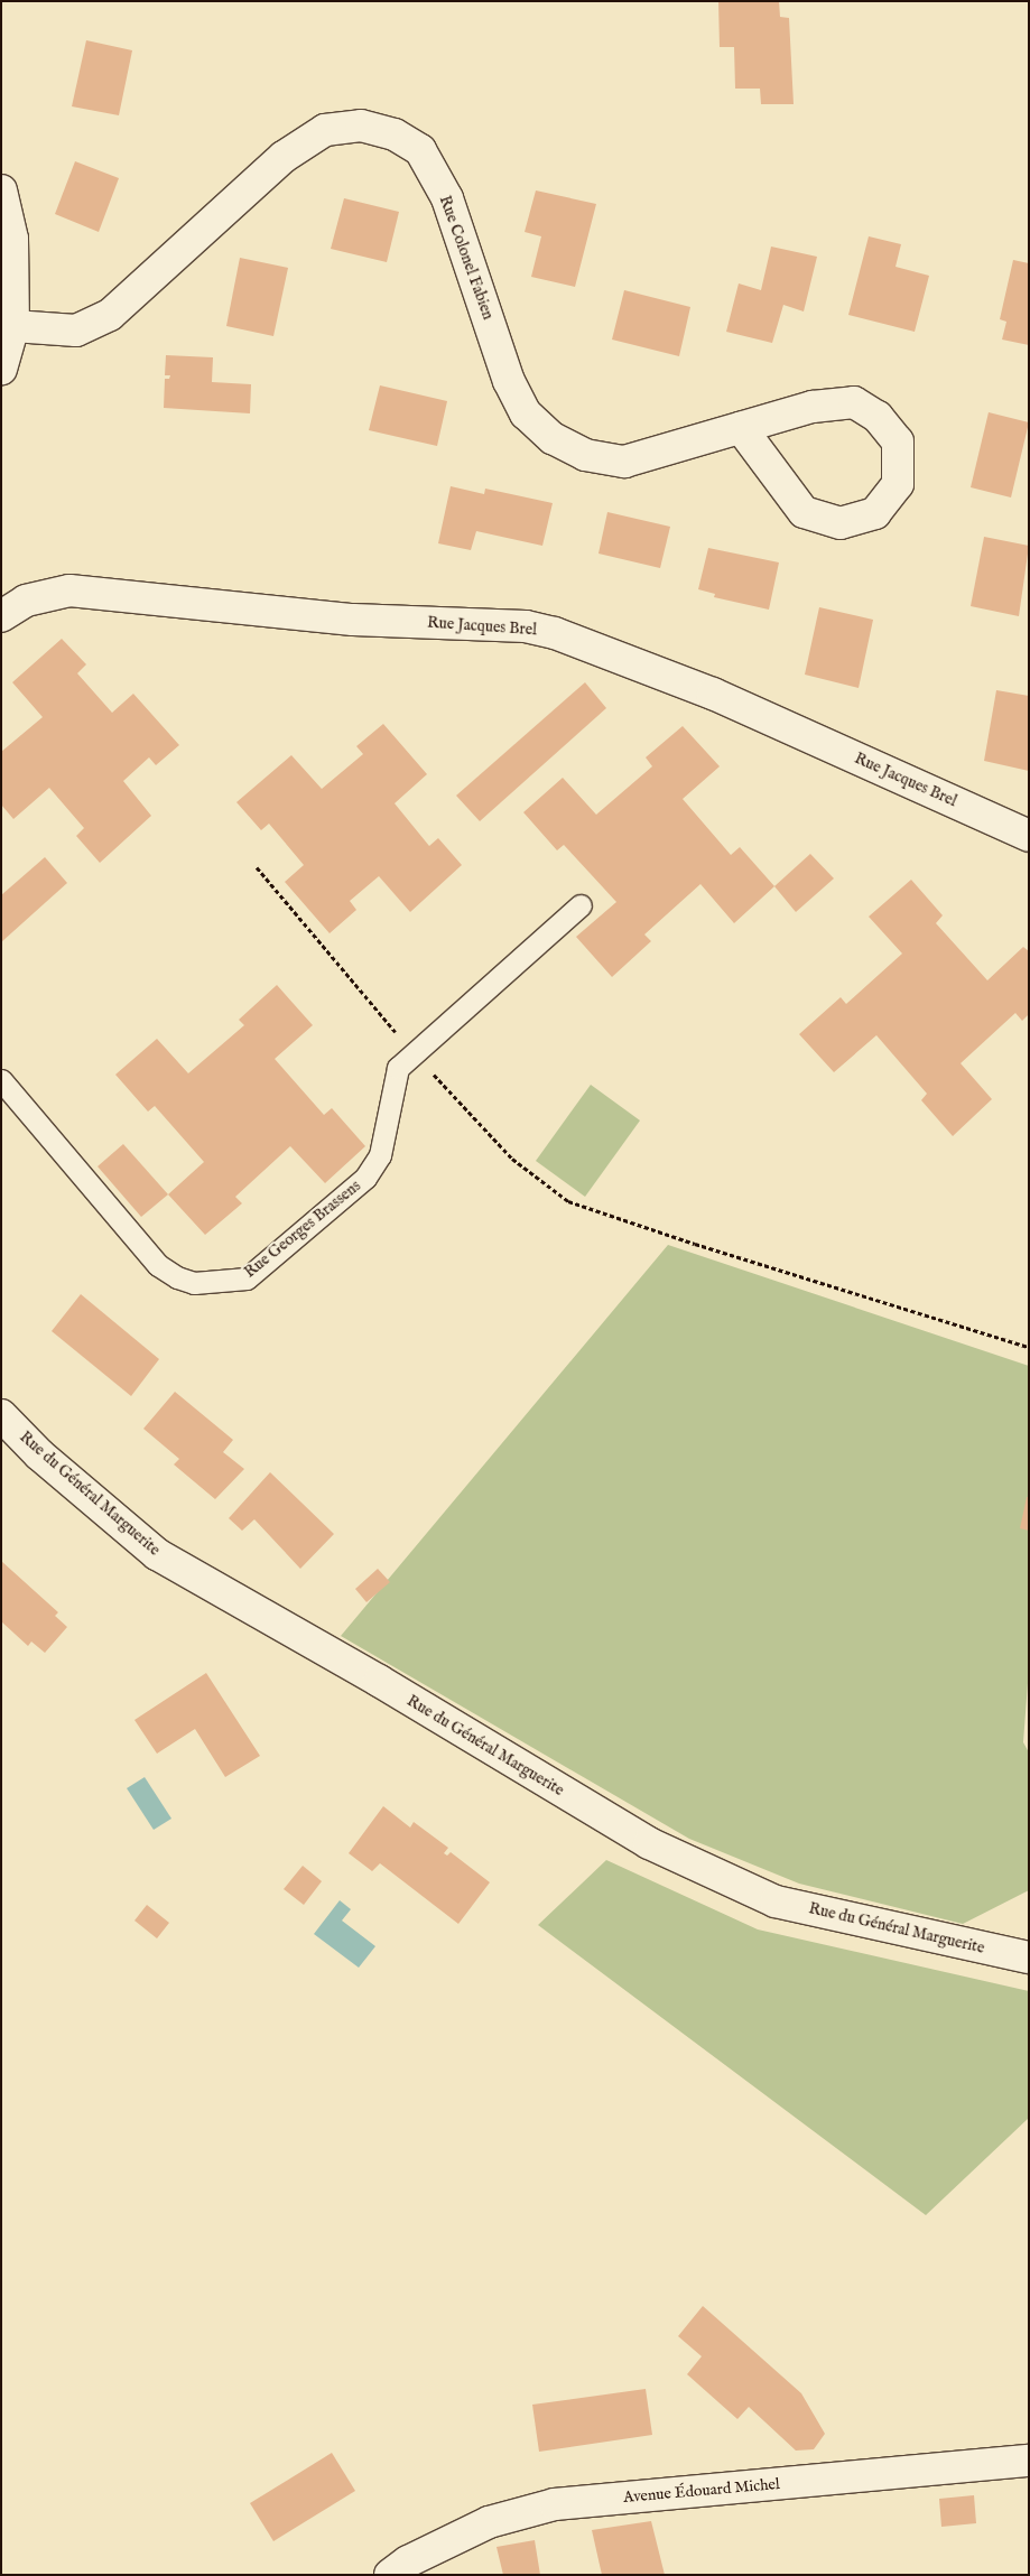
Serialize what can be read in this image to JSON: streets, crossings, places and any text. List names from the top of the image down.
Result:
{
  "streets": {
    "street": [
      "Rue Colonel Fabien",
      "Rue Jacques Brel",
      "Rue du Général Marguerite",
      "Avenue Édouard Michel"
    ],
    "lane": ["Rue Georges Brassens"]
  }
}
